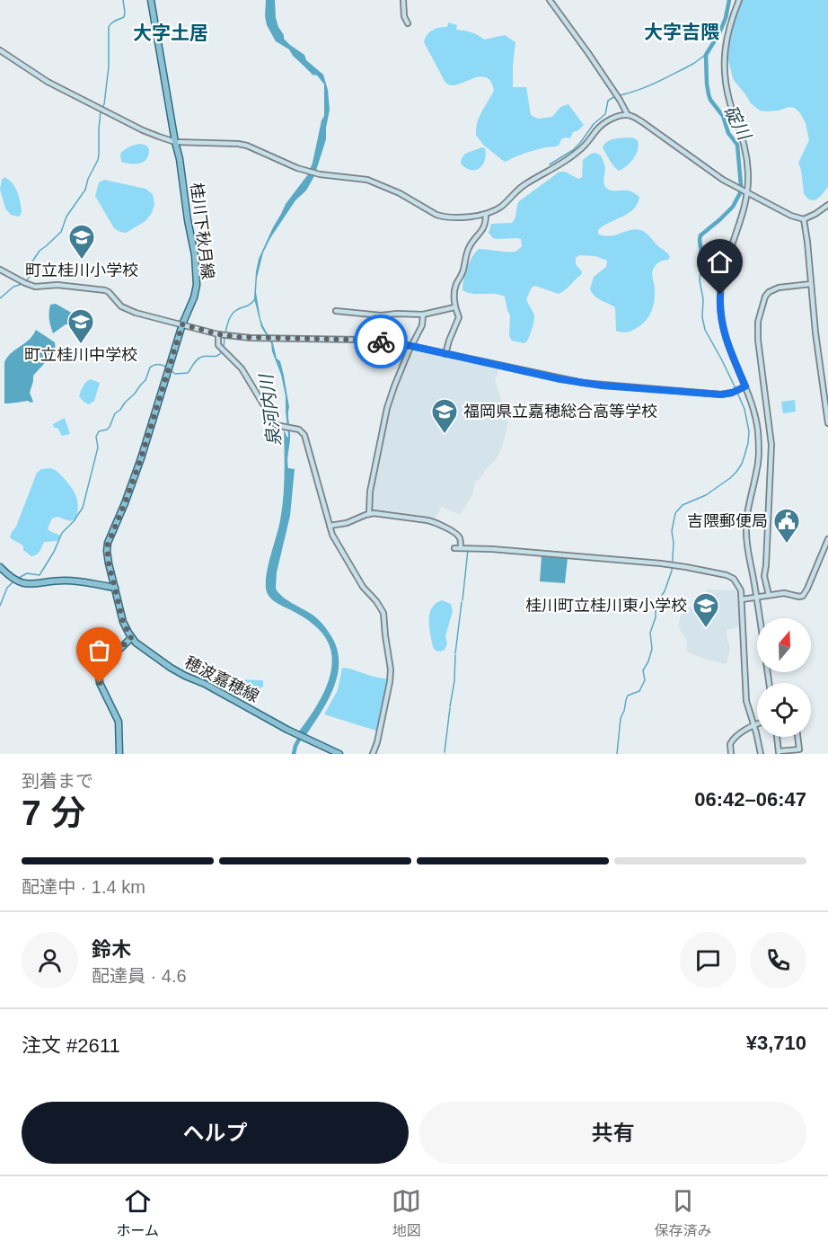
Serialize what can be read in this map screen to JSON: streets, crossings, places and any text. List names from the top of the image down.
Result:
{
  "streets": {
    "main road": ["桂川下秋月線", "穂波嘉穂線"]
  },
  "crossings": [
    ["桂川下秋月線", "穂波嘉穂線"]
  ],
  "districts": ["大字吉隈", "大字土居"],
  "water": ["碇川", "泉河内川"],
  "places": {
    "school or university": [
      "町立桂川小学校",
      "町立桂川中学校",
      "福岡県立嘉穂総合高等学校",
      "桂川町立桂川東小学校"
    ],
    "public building": ["吉隈郵便局"]
  },
  "north": "top",
  "page": {
    "heading": ["7 分", "到着まで", "06:42–06:47"],
    "panel": [
      "鈴木",
      "配達員 · 4.6",
      "注文 #2611",
      "¥3,710"
    ],
    "bar": "配達中 · 1.4 km",
    "buttons": ["ヘルプ", "共有"],
    "tabs": ["ホーム", "地図", "保存済み"]
  }
}
